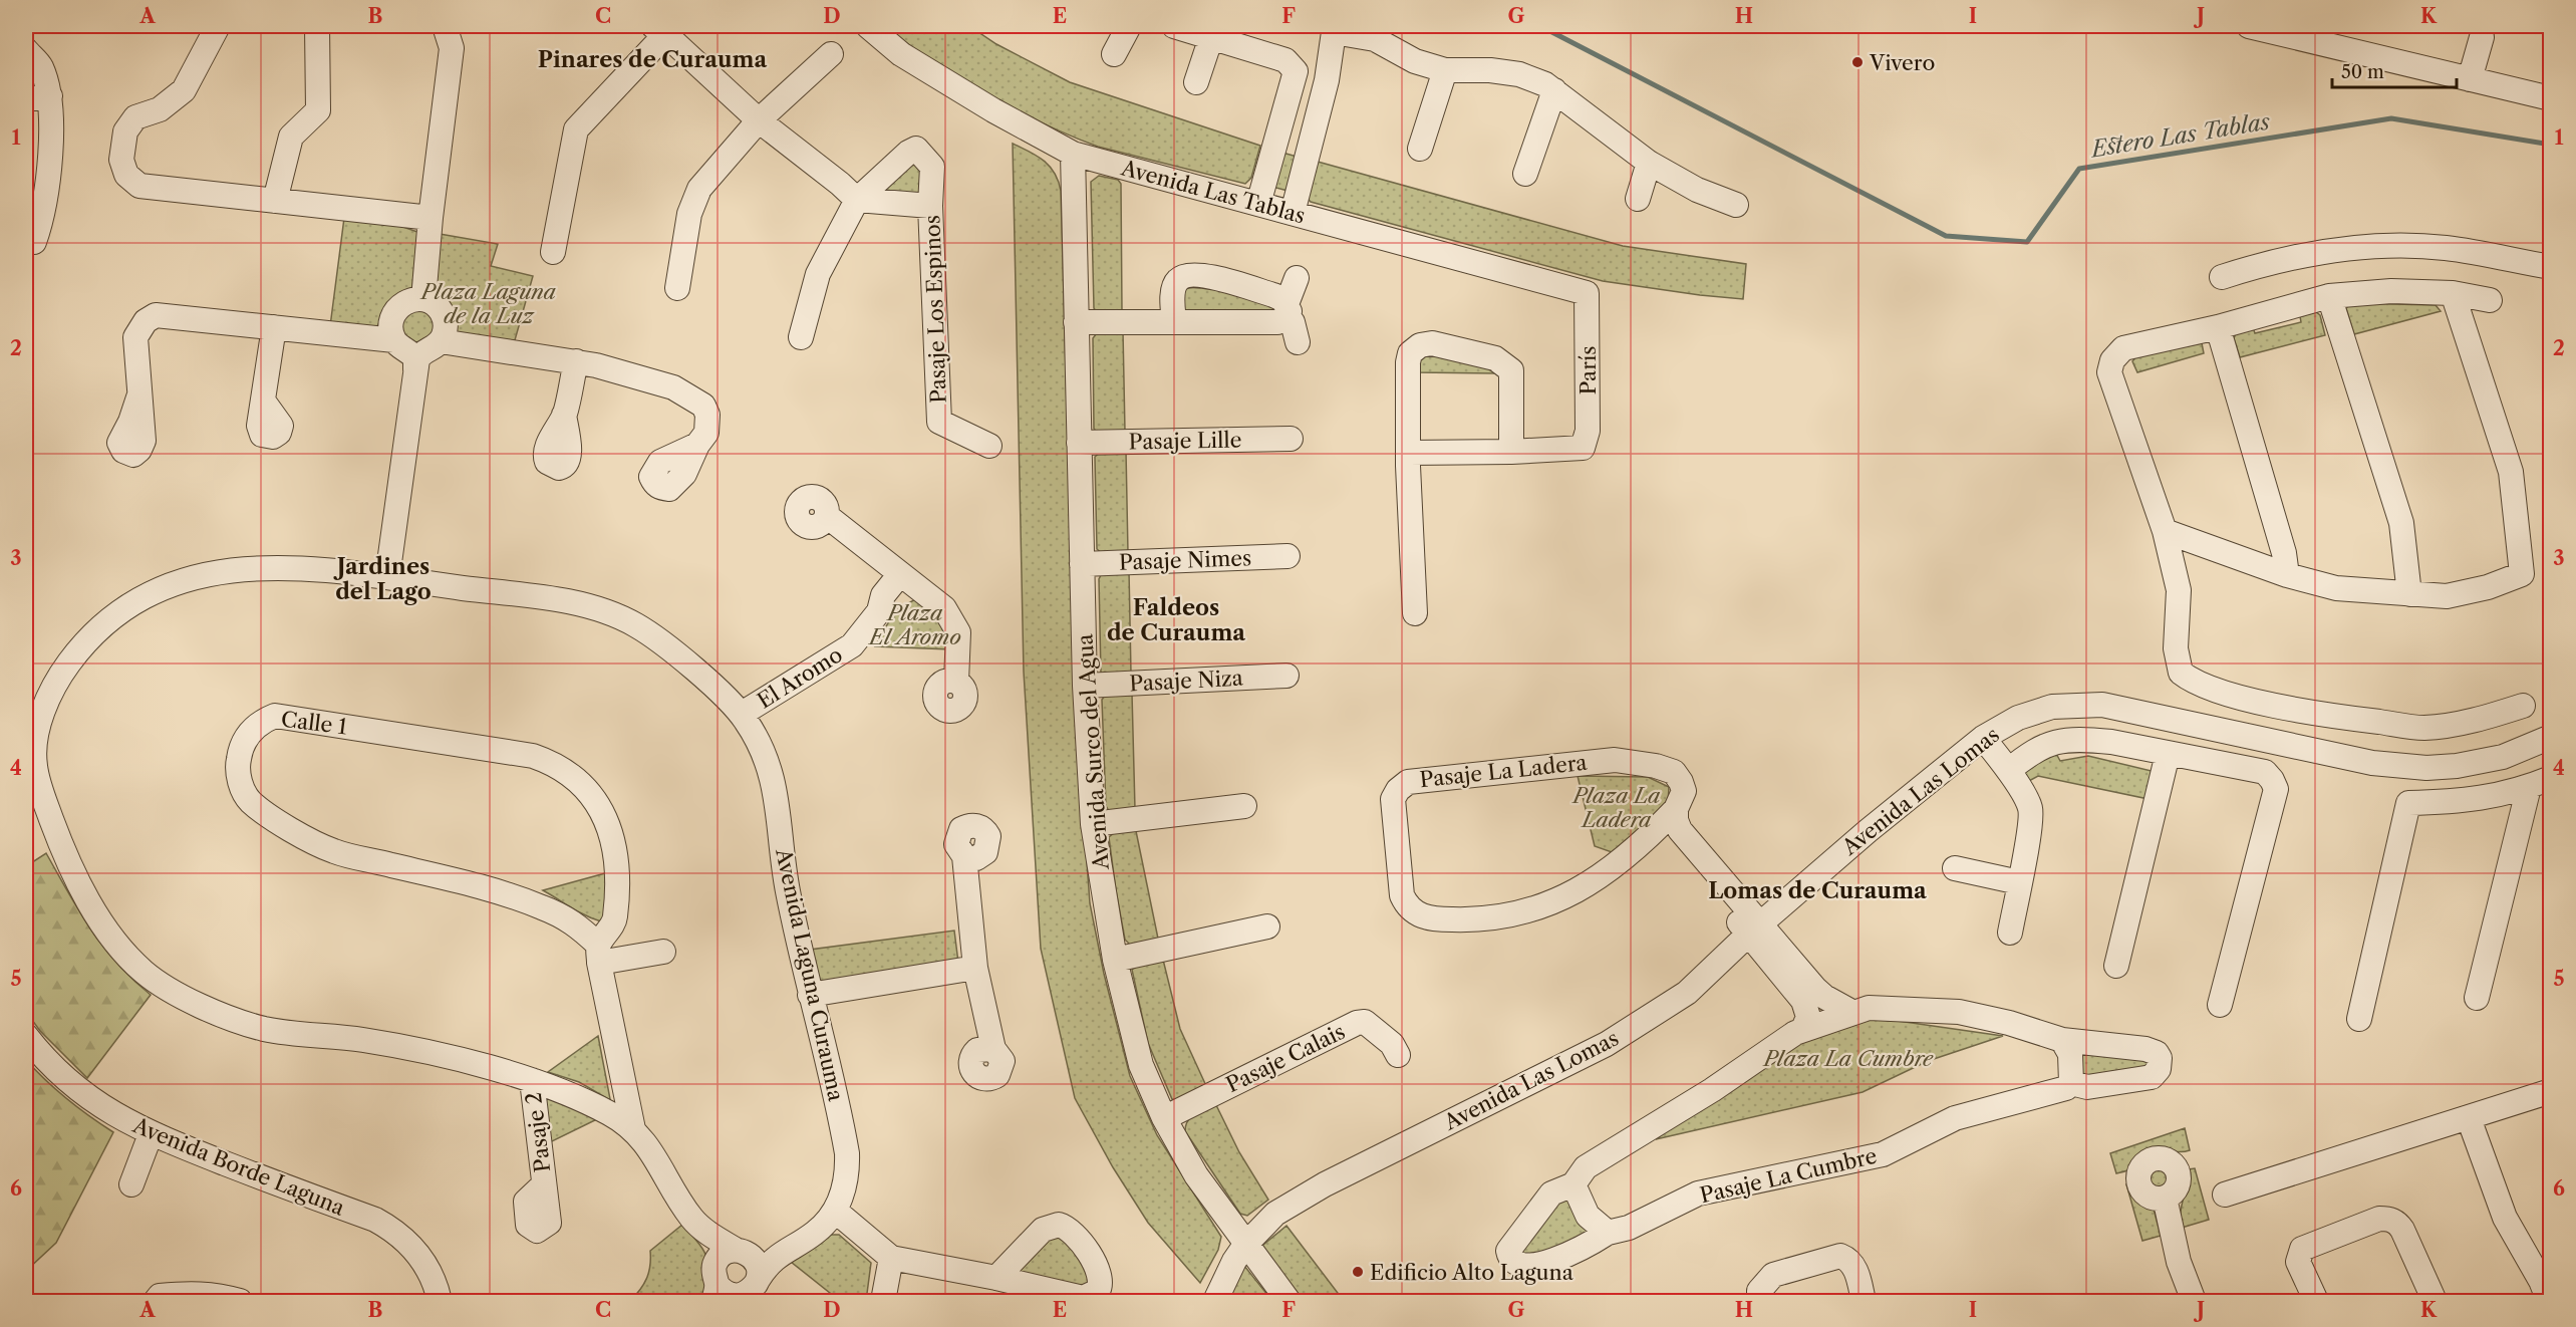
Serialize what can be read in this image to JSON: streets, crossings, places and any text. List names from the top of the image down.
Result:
{
  "streets": {
    "street": [
      "Avenida Las Tablas",
      "Pasaje Los Espinos",
      "París",
      "Pasaje Lille",
      "Pasaje Nimes",
      "El Aromo",
      "Pasaje Niza",
      "Calle 1",
      "Avenida Surco del Agua",
      "Pasaje La Ladera",
      "Avenida Las Lomas",
      "Avenida Laguna Curauma",
      "Pasaje Calais",
      "Pasaje 2",
      "Avenida Borde Laguna",
      "Pasaje La Cumbre"
    ]
  },
  "crossings": [
    ["Avenida Las Tablas", "París"],
    ["Avenida Las Tablas", "Avenida Surco del Agua"],
    ["Pasaje Lille", "Avenida Surco del Agua"],
    ["Pasaje Nimes", "Avenida Surco del Agua"],
    ["El Aromo", "Avenida Laguna Curauma"],
    ["Pasaje Niza", "Avenida Surco del Agua"],
    ["Avenida Surco del Agua", "Avenida Las Lomas"],
    ["Avenida Surco del Agua", "Pasaje Calais"],
    ["Pasaje La Ladera", "Avenida Las Lomas"],
    ["Avenida Laguna Curauma", "Pasaje 2"]
  ],
  "districts": [
    "Pinares de Curauma",
    "Jardines del Lago",
    "Faldeos de Curauma",
    "Lomas de Curauma"
  ],
  "water": ["Estero Las Tablas"],
  "parks": [
    "Plaza Laguna de la Luz",
    "Plaza El Aromo",
    "Plaza La Ladera",
    "Plaza La Cumbre"
  ],
  "places": ["Vivero", "Edificio Alto Laguna"],
  "scale_bar": "50 m",
  "grid": {
    "columns": [
      "A",
      "B",
      "C",
      "D",
      "E",
      "F",
      "G",
      "H",
      "I",
      "J",
      "K"
    ],
    "rows": [
      "1",
      "2",
      "3",
      "4",
      "5",
      "6"
    ]
  }
}
